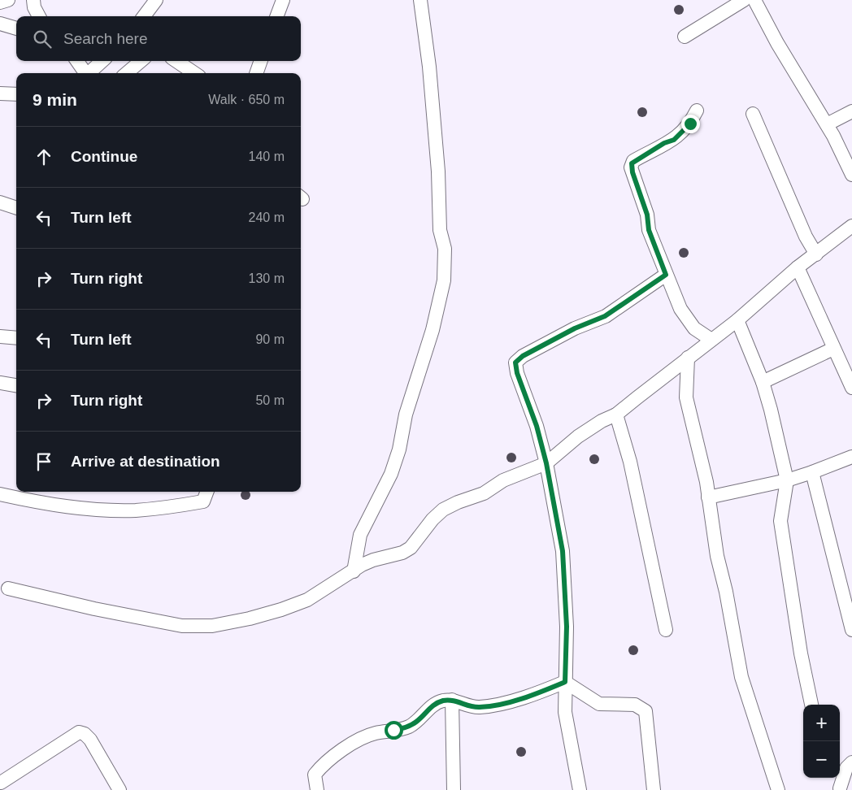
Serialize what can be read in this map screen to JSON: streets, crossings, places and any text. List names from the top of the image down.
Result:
{
  "page": {
    "search": "Search here",
    "heading": ["9 min", "Walk · 650 m"],
    "list": [
      ["Continue", "140 m"],
      ["Turn left", "240 m"],
      ["Turn right", "130 m"],
      ["Turn left", "90 m"],
      ["Turn right", "50 m"],
      "Arrive at destination"
    ],
    "map_buttons": ["+", "−"]
  }
}
